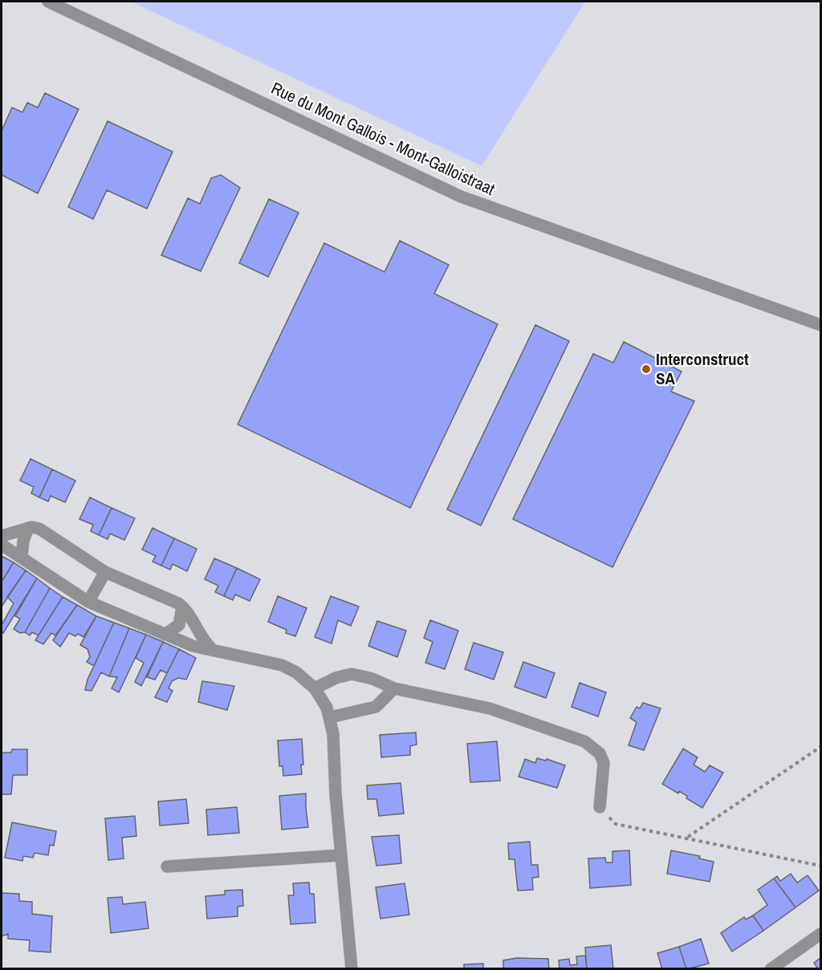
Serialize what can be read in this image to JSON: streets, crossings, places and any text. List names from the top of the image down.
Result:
{
  "streets": {
    "street": ["Rue du Mont Gallois - Mont-Galloistraat"]
  },
  "places": ["Interconstruct SA"]
}
